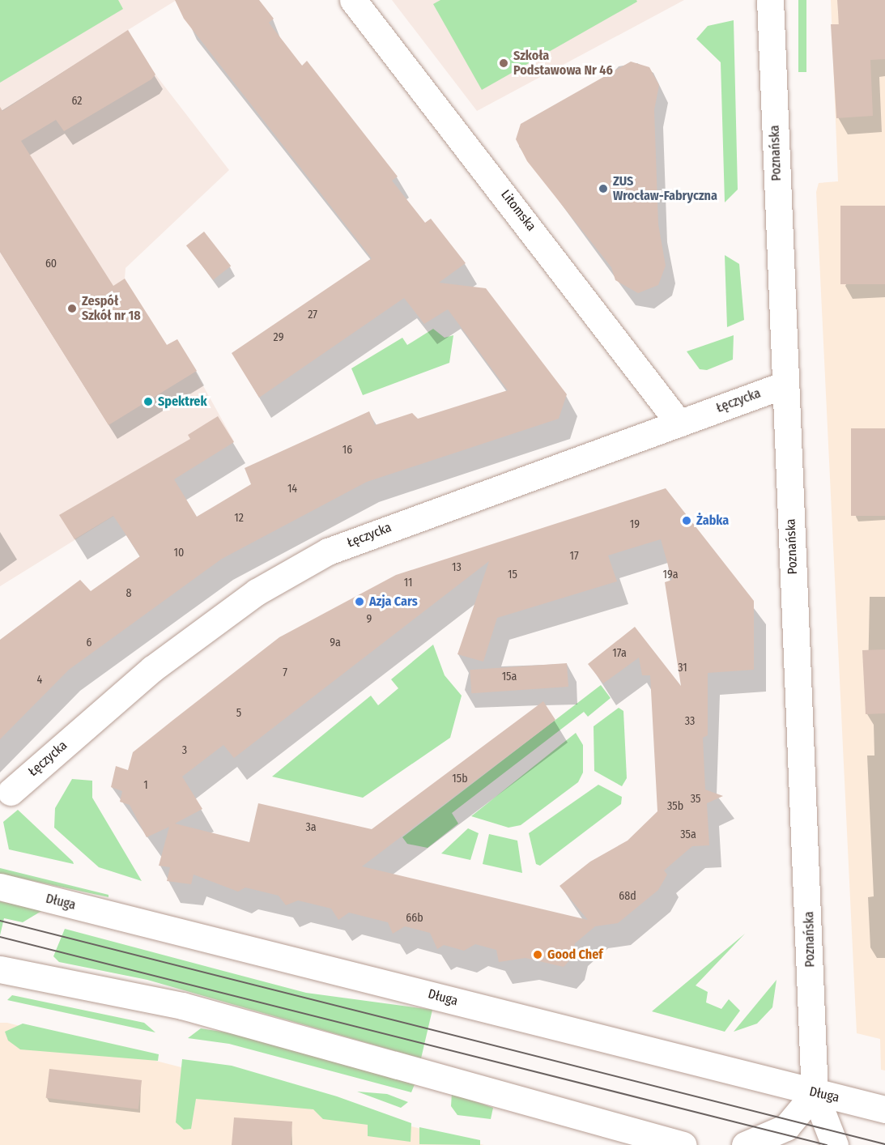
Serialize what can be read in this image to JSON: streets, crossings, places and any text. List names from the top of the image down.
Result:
{
  "streets": {
    "street": [
      "Poznańska",
      "Litomska",
      "Łęczycka",
      "Długa"
    ]
  },
  "crossings": [
    ["Poznańska", "Łęczycka"],
    ["Poznańska", "Długa"],
    ["Litomska", "Łęczycka"]
  ],
  "places": [
    "Szkoła Podstawowa Nr 46",
    "ZUS Wrocław-Fabryczna",
    "Zespół Szkół nr 18",
    "Spektrek",
    "Żabka",
    "Azja Cars",
    "Good Chef"
  ],
  "house_numbers": [
    "62",
    "60",
    "27",
    "29",
    "16",
    "14",
    "12",
    "19",
    "10",
    "17",
    "13",
    "15",
    "19a",
    "11",
    "8",
    "9",
    "6",
    "9a",
    "17a",
    "31",
    "7",
    "15a",
    "4",
    "5",
    "33",
    "3",
    "15b",
    "1",
    "35",
    "35b",
    "3a",
    "35a",
    "68d",
    "66b"
  ]
}
